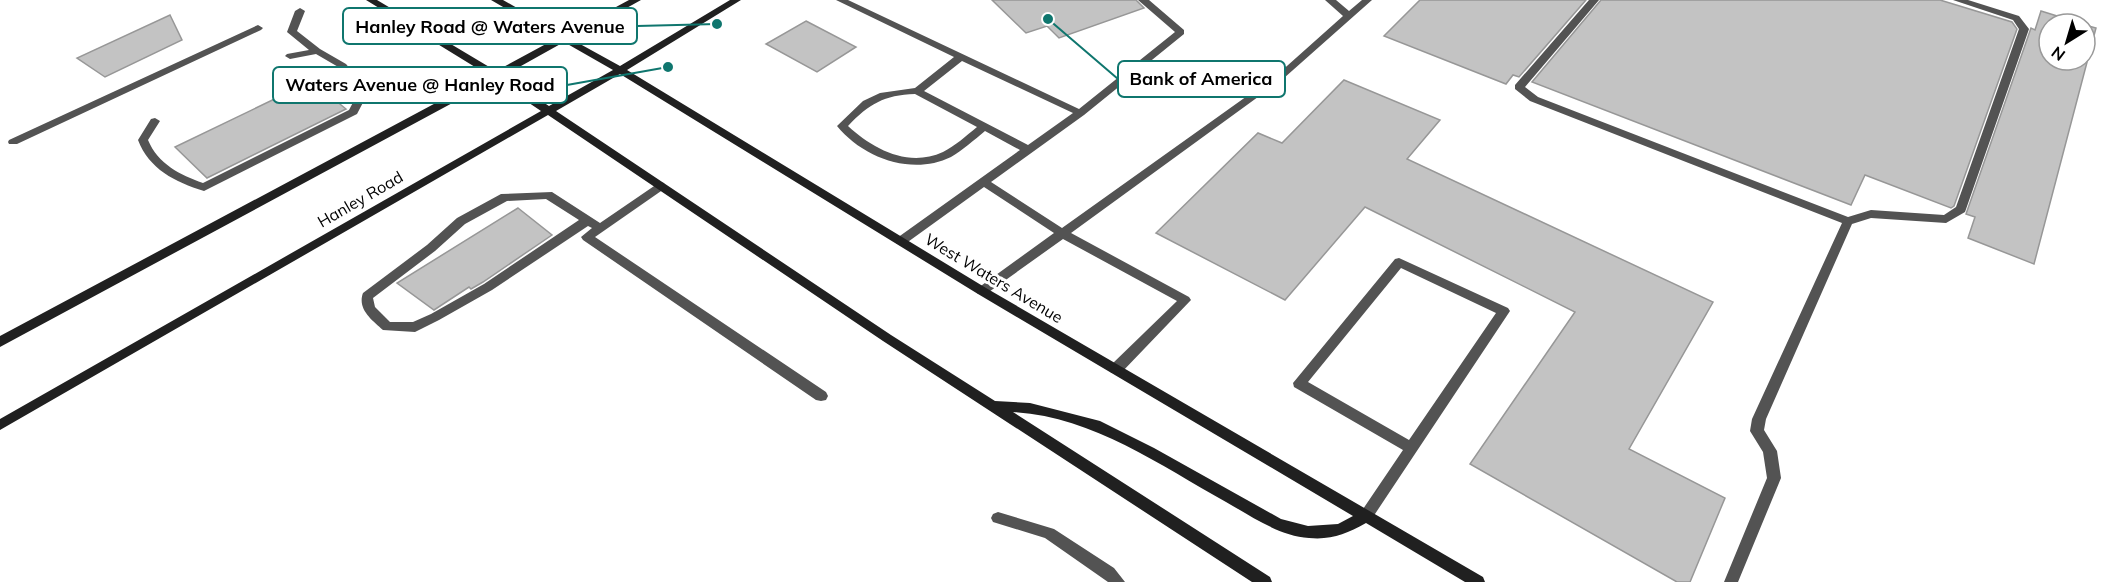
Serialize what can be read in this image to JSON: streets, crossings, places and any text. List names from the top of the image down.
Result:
{
  "streets": {
    "main road": ["Hanley Road", "West Waters Avenue"]
  },
  "crossings": [
    ["Hanley Road", "West Waters Avenue"]
  ],
  "places": ["Bank of America", "Hanley Road @ Waters Avenue", "Waters Avenue @ Hanley Road"],
  "north": "bottom left"
}
